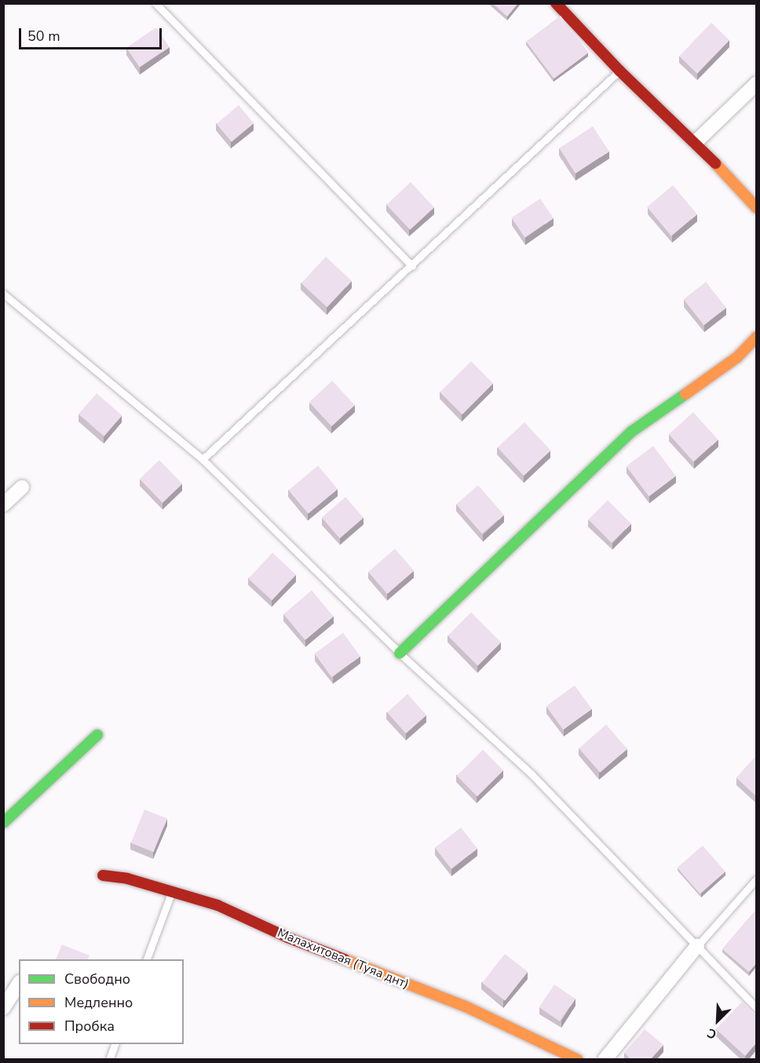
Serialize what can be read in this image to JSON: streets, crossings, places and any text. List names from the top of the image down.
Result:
{
  "streets": {
    "street": ["Малахитовая (Туяа днт)"]
  },
  "legend": ["Свободно", "Медленно", "Пробка"],
  "scale_bar": "50 m",
  "north": "bottom left"
}
